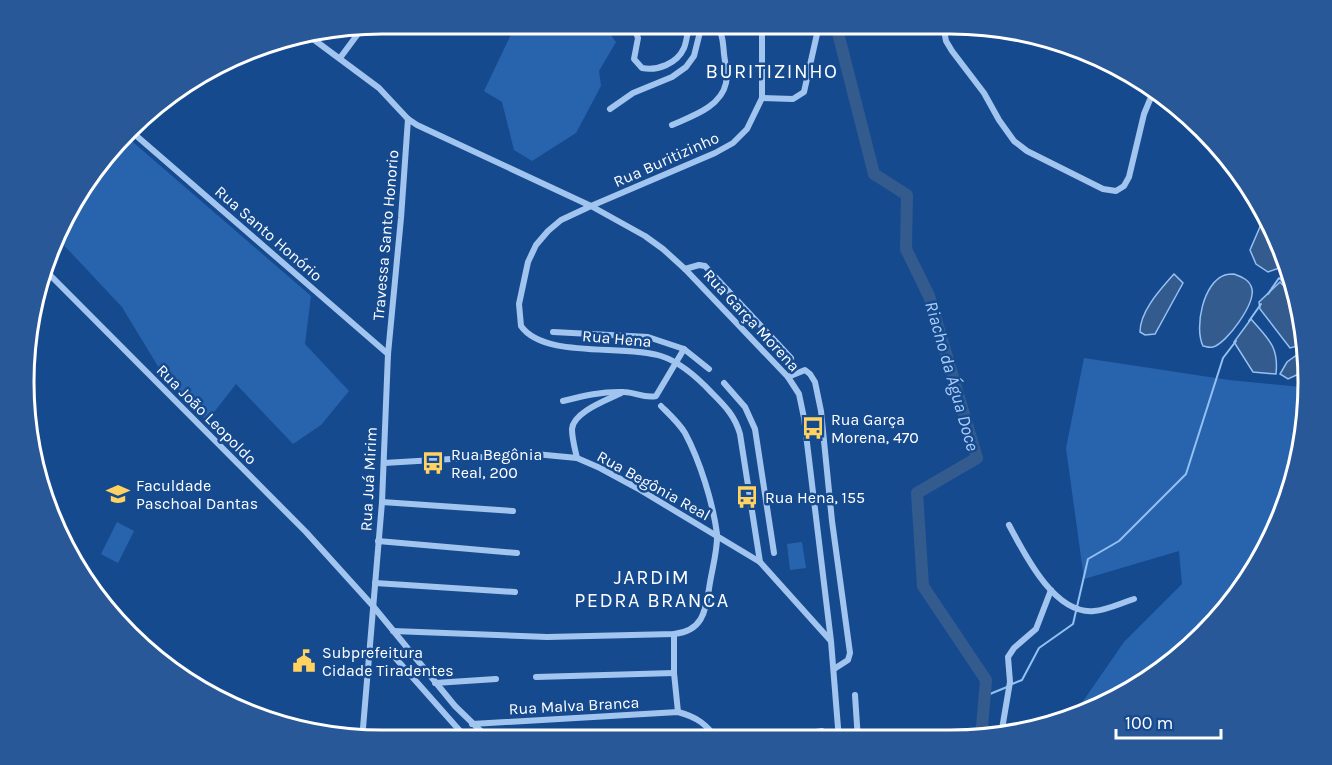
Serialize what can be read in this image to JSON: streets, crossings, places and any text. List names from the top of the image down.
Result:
{
  "streets": {
    "street": [
      "Rua Buritizinho",
      "Rua Santo Honório",
      "Travessa Santo Honorio",
      "Rua Garça Morena",
      "Rua Hena",
      "Rua João Leopoldo",
      "Rua Juá Mirim",
      "Rua Begônia Real",
      "Rua Malva Branca"
    ]
  },
  "crossings": [
    ["Rua Buritizinho", "Rua Garça Morena"],
    ["Rua Buritizinho", "Rua Hena"],
    ["Rua Santo Honório", "Travessa Santo Honorio"],
    ["Rua Santo Honório", "Rua Juá Mirim"],
    ["Travessa Santo Honorio", "Rua Garça Morena"],
    ["Travessa Santo Honorio", "Rua Juá Mirim"],
    ["Rua Garça Morena", "Rua Hena"],
    ["Rua Garça Morena", "Rua Begônia Real"],
    ["Rua Hena", "Rua Begônia Real"],
    ["Rua João Leopoldo", "Rua Juá Mirim"],
    ["Rua João Leopoldo", "Rua Malva Branca"],
    ["Rua Juá Mirim", "Rua Begônia Real"]
  ],
  "districts": ["BURITIZINHO", "JARDIM PEDRA BRANCA"],
  "water": ["Riacho da Água Doce"],
  "places": {
    "bus stop": ["Rua Garça Morena, 470", "Rua Begônia Real, 200", "Rua Hena, 155"],
    "school or university": ["Faculdade Paschoal Dantas"],
    "public building": ["Subprefeitura Cidade Tiradentes"]
  },
  "scale_bar": "100 m"
}
